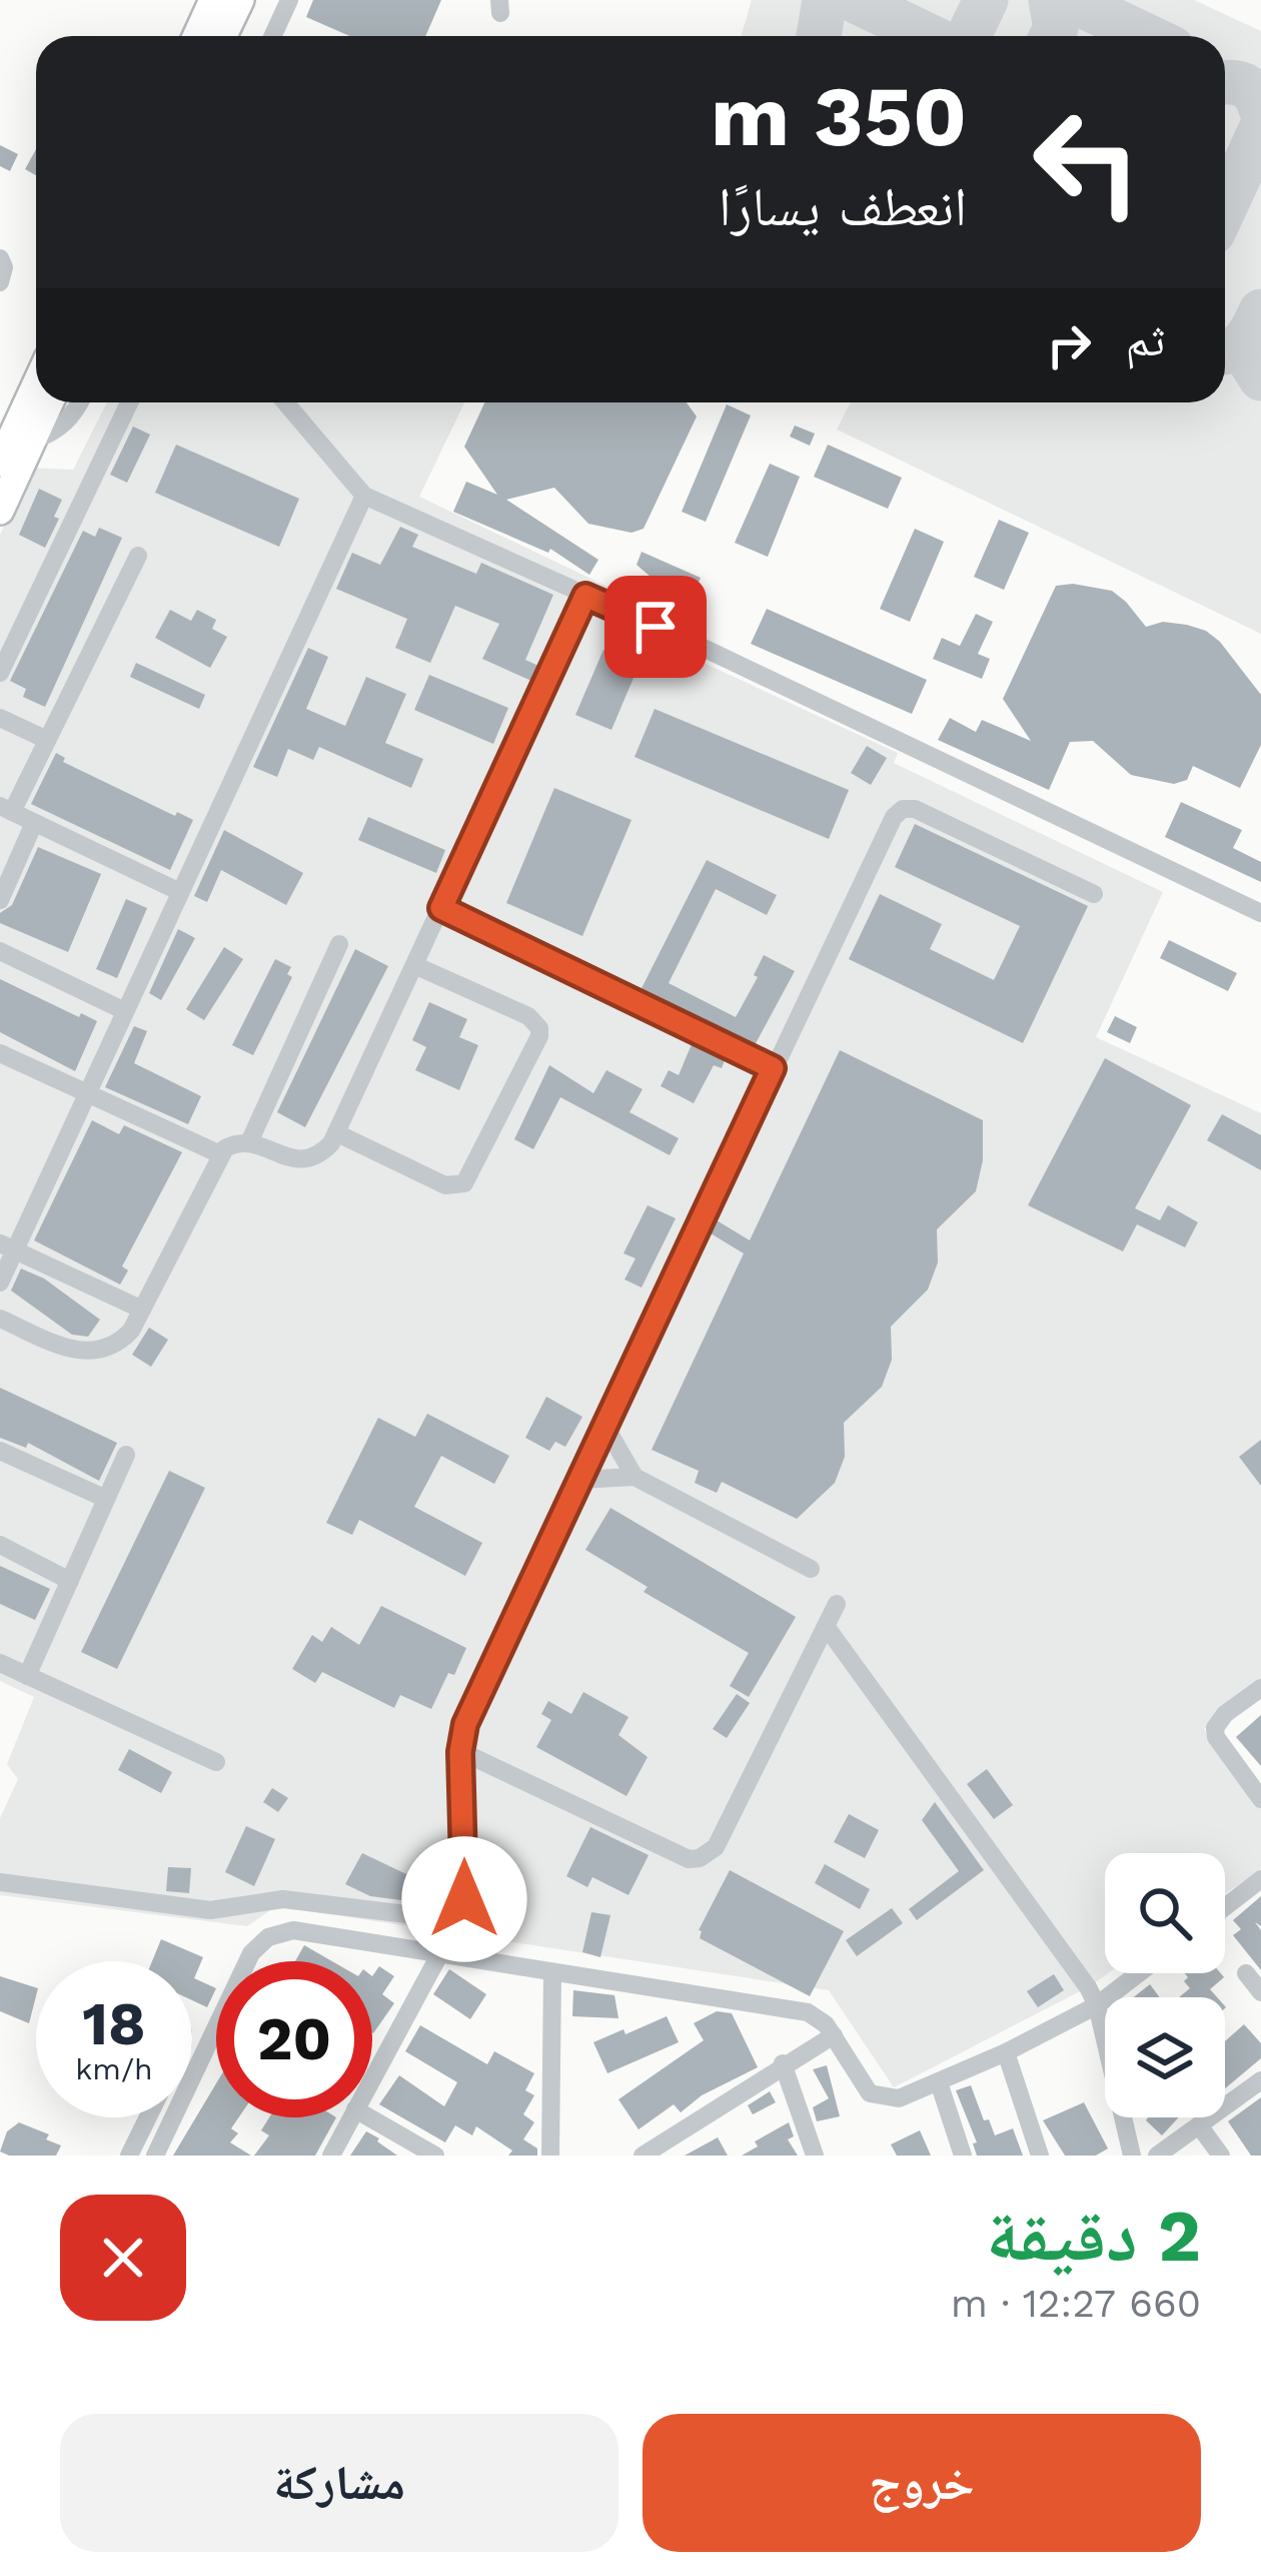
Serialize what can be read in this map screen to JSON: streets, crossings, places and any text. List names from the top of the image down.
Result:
{
  "page": {
    "turn": ["350 m", "انعطف يسارًا"],
    "then": "ثم",
    "speed": "18 km/h",
    "limit": "20",
    "heading": ["2 دقيقة", "660 m · 12:27"],
    "buttons": ["خروج", "مشاركة"]
  }
}
